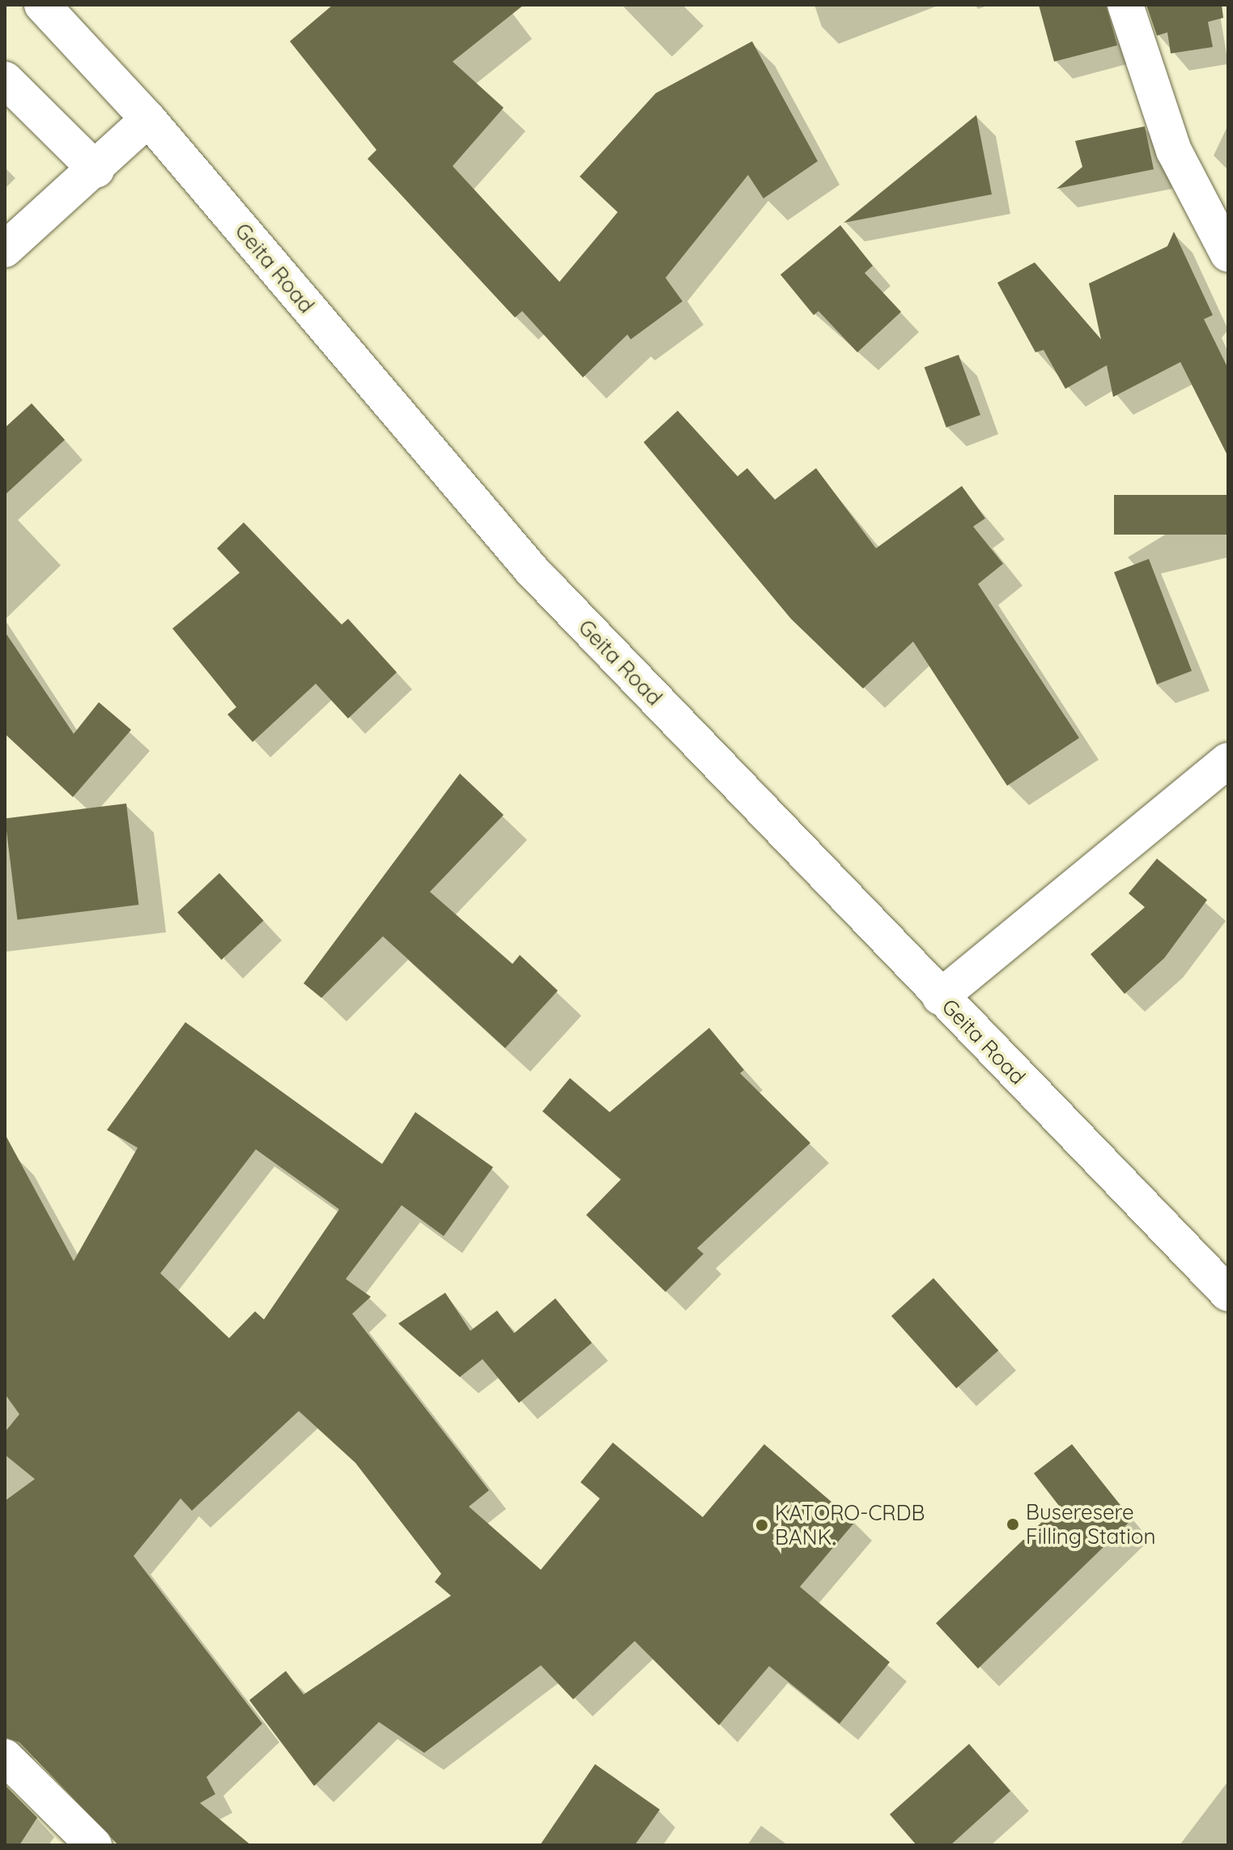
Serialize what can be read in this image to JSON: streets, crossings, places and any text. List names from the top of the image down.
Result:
{
  "streets": {
    "main road": ["Geita Road"]
  },
  "places": ["Buseresere Filling Station", "KATORO-CRDB BANK."]
}
